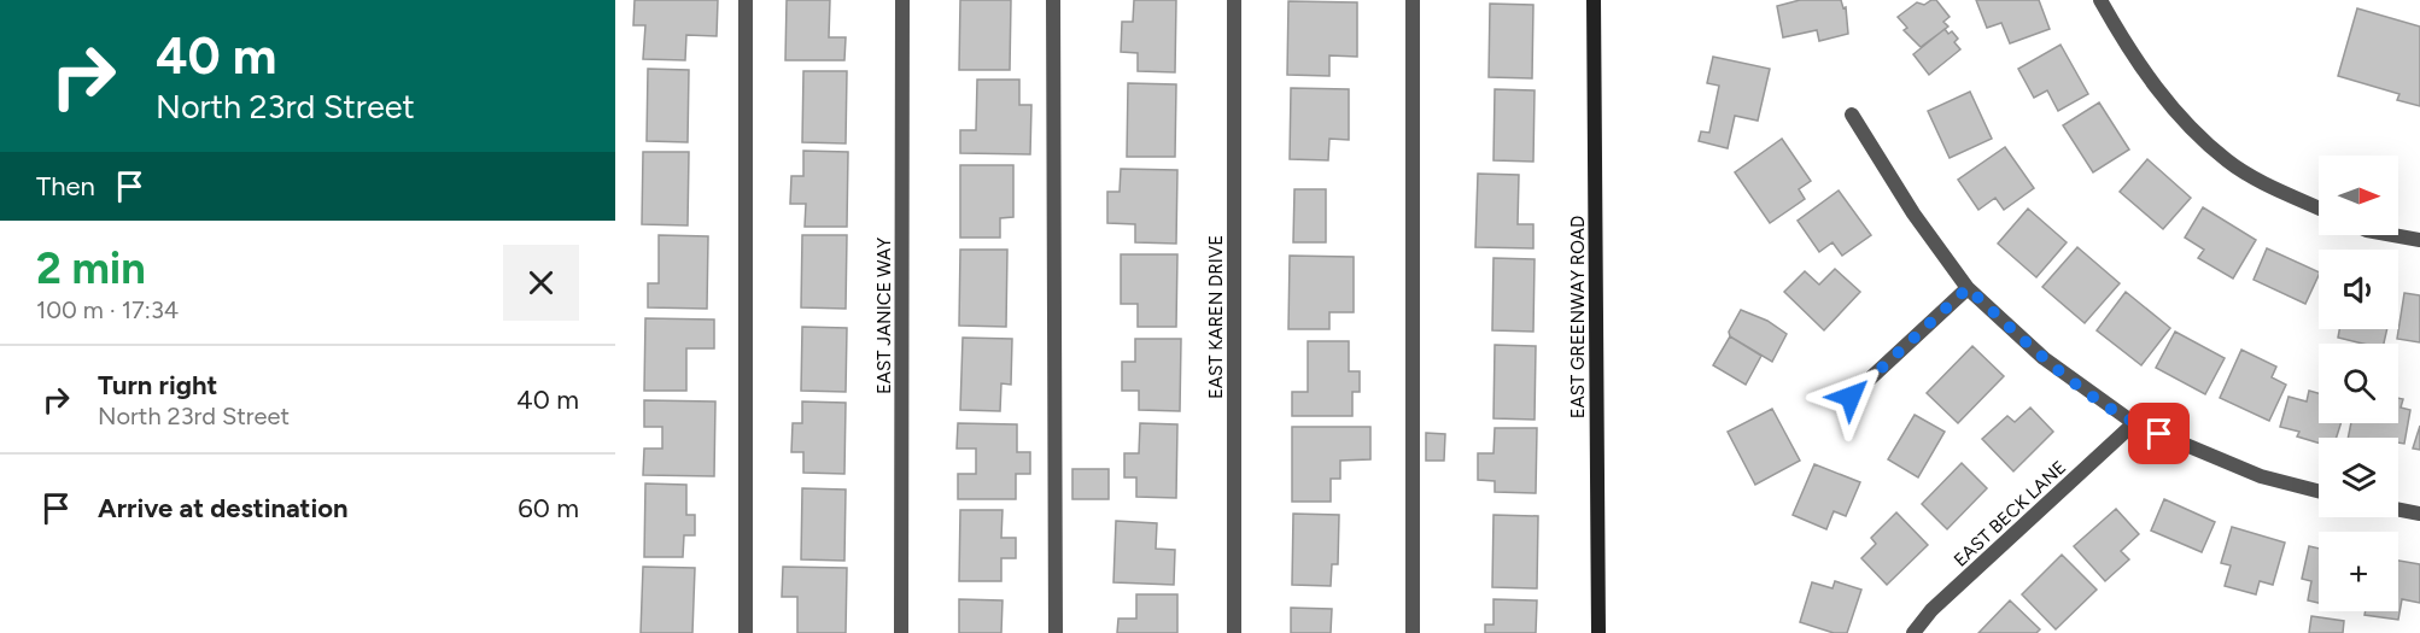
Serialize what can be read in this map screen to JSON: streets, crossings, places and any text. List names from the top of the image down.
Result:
{
  "streets": {
    "street": [
      "EAST JANICE WAY",
      "EAST KAREN DRIVE",
      "EAST GREENWAY ROAD",
      "EAST BECK LANE"
    ]
  },
  "north": "right",
  "page": {
    "turn": ["40 m", "North 23rd Street"],
    "then": "Then",
    "map_buttons": "+",
    "heading": ["2 min", "100 m · 17:34"],
    "list": [
      {
        "name": "Turn right",
        "note": "North 23rd Street",
        "value": "40 m"
      },
      {
        "name": "Arrive at destination",
        "value": "60 m"
      }
    ]
  }
}
